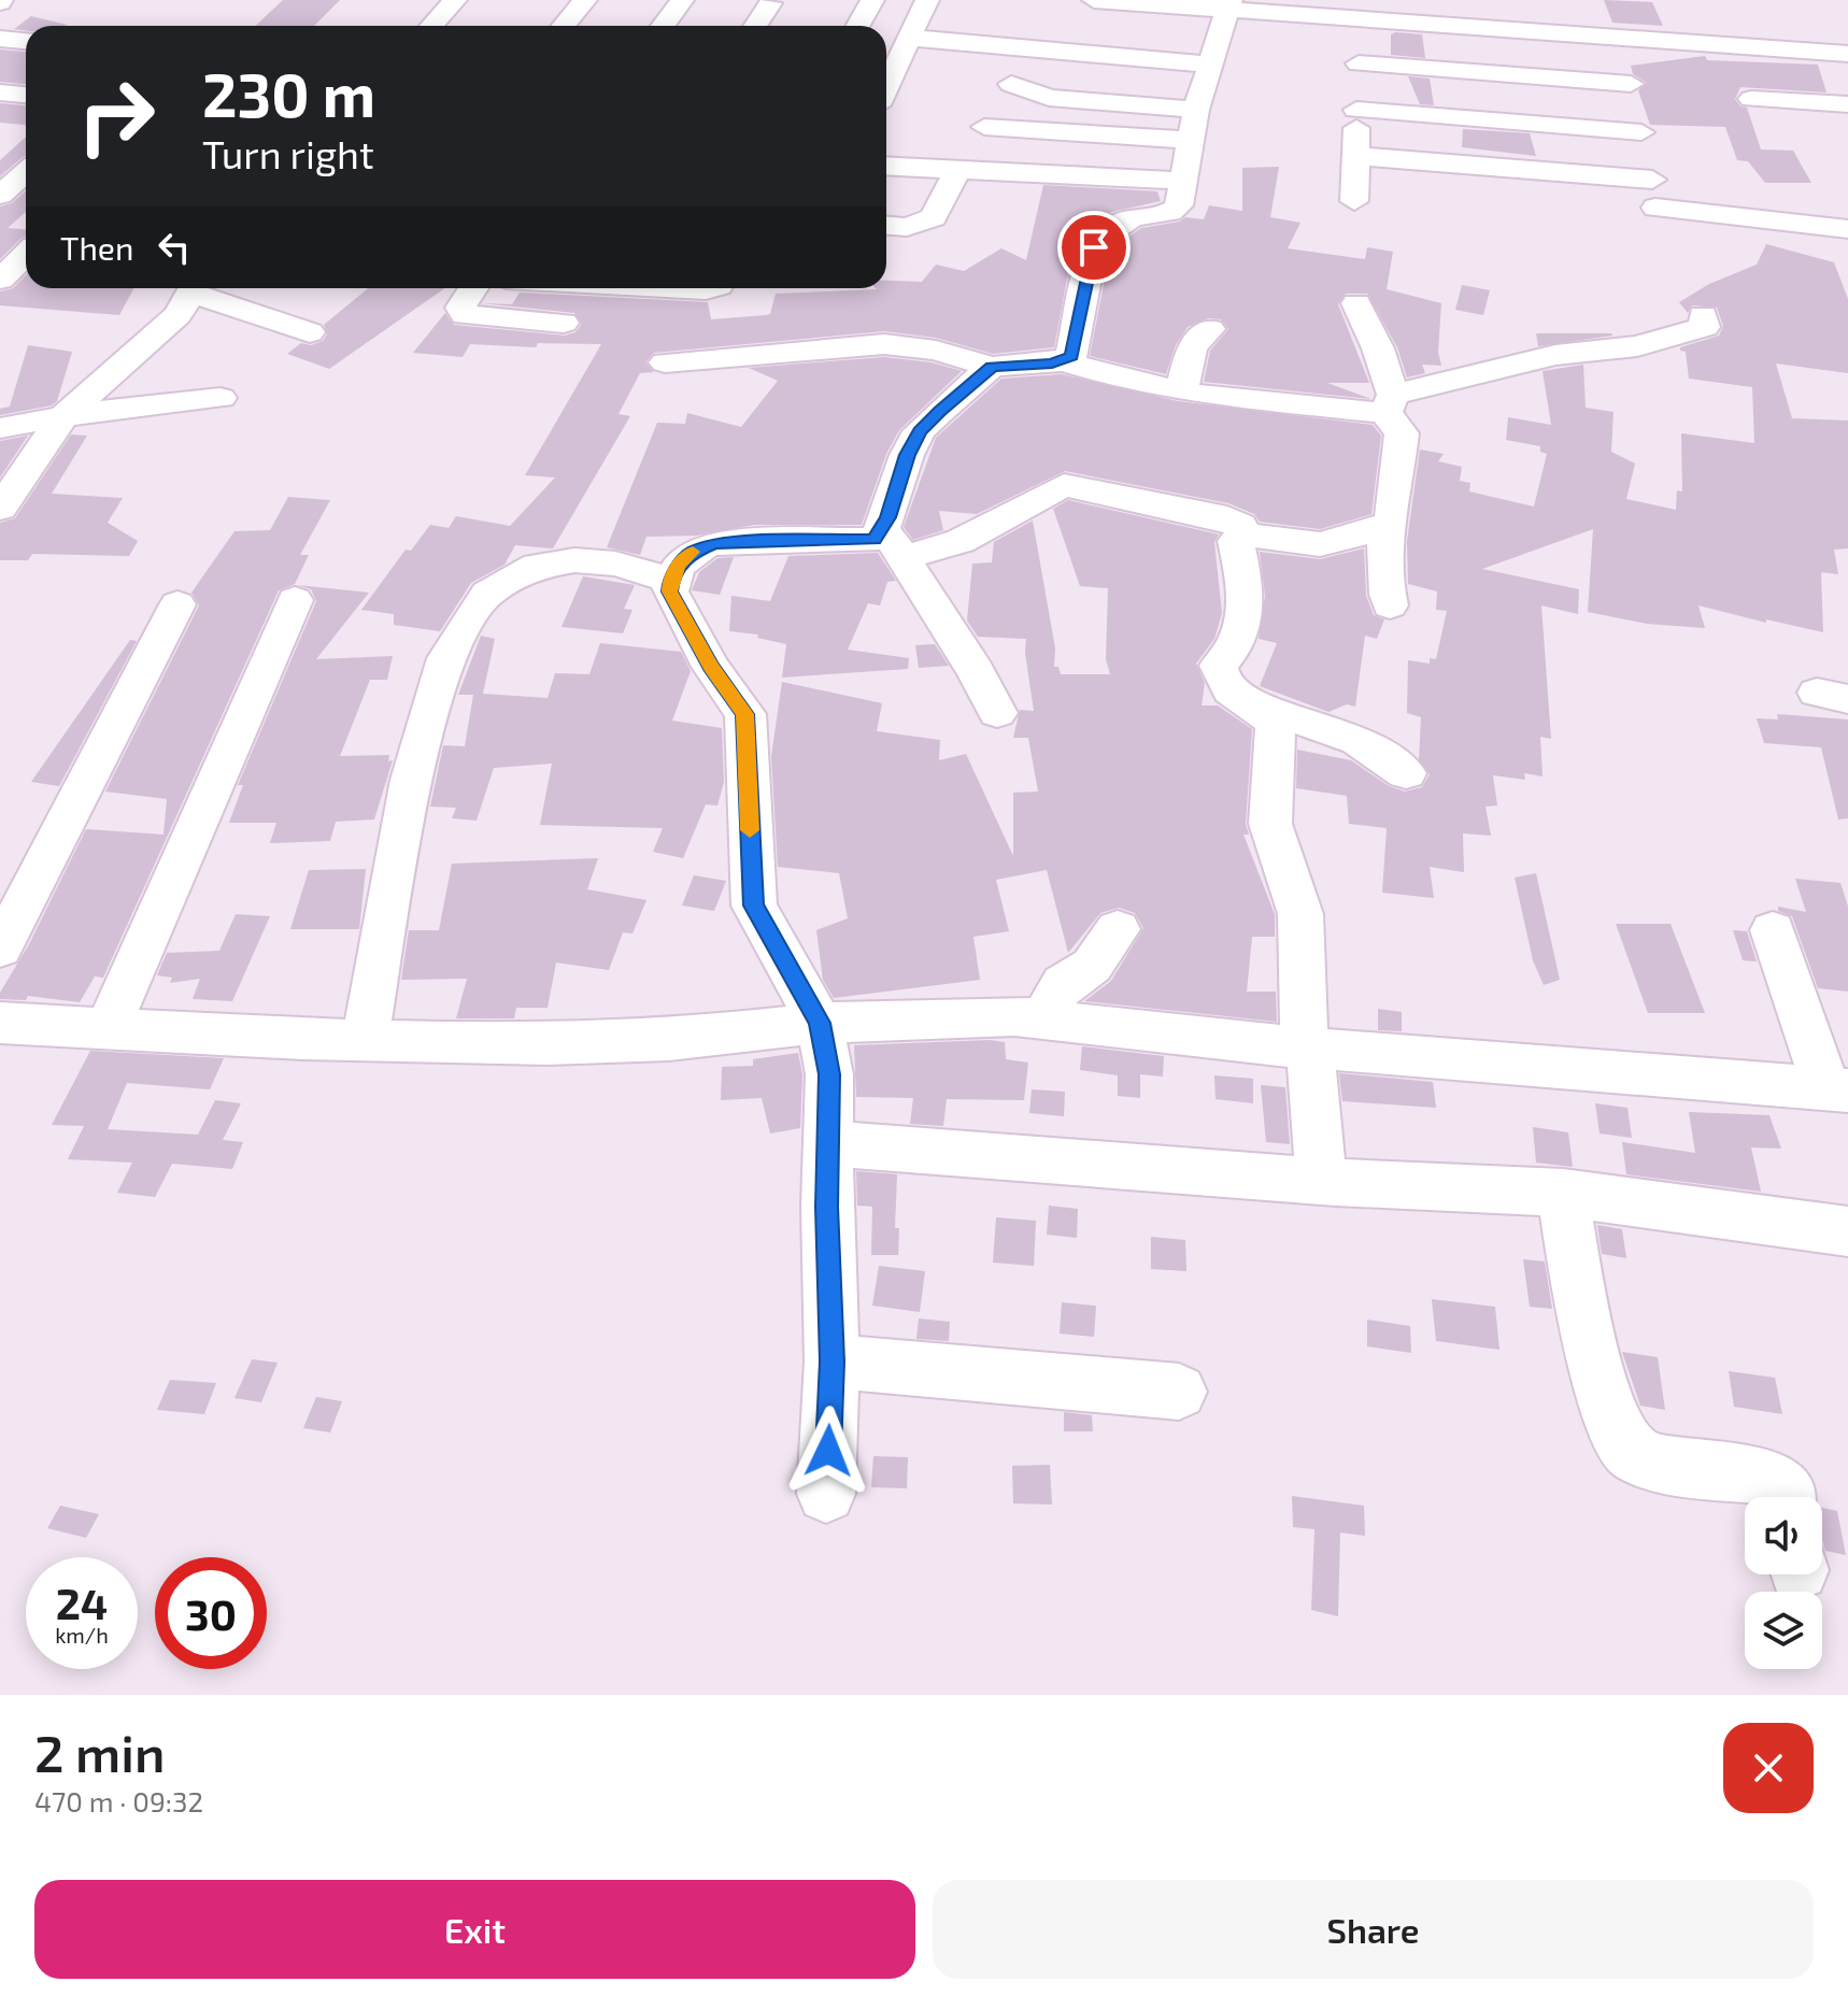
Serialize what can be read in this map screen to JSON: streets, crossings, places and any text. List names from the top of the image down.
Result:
{
  "page": {
    "turn": ["230 m", "Turn right"],
    "then": "Then",
    "speed": "24 km/h",
    "limit": "30",
    "heading": ["2 min", "470 m · 09:32"],
    "buttons": ["Exit", "Share"]
  }
}
